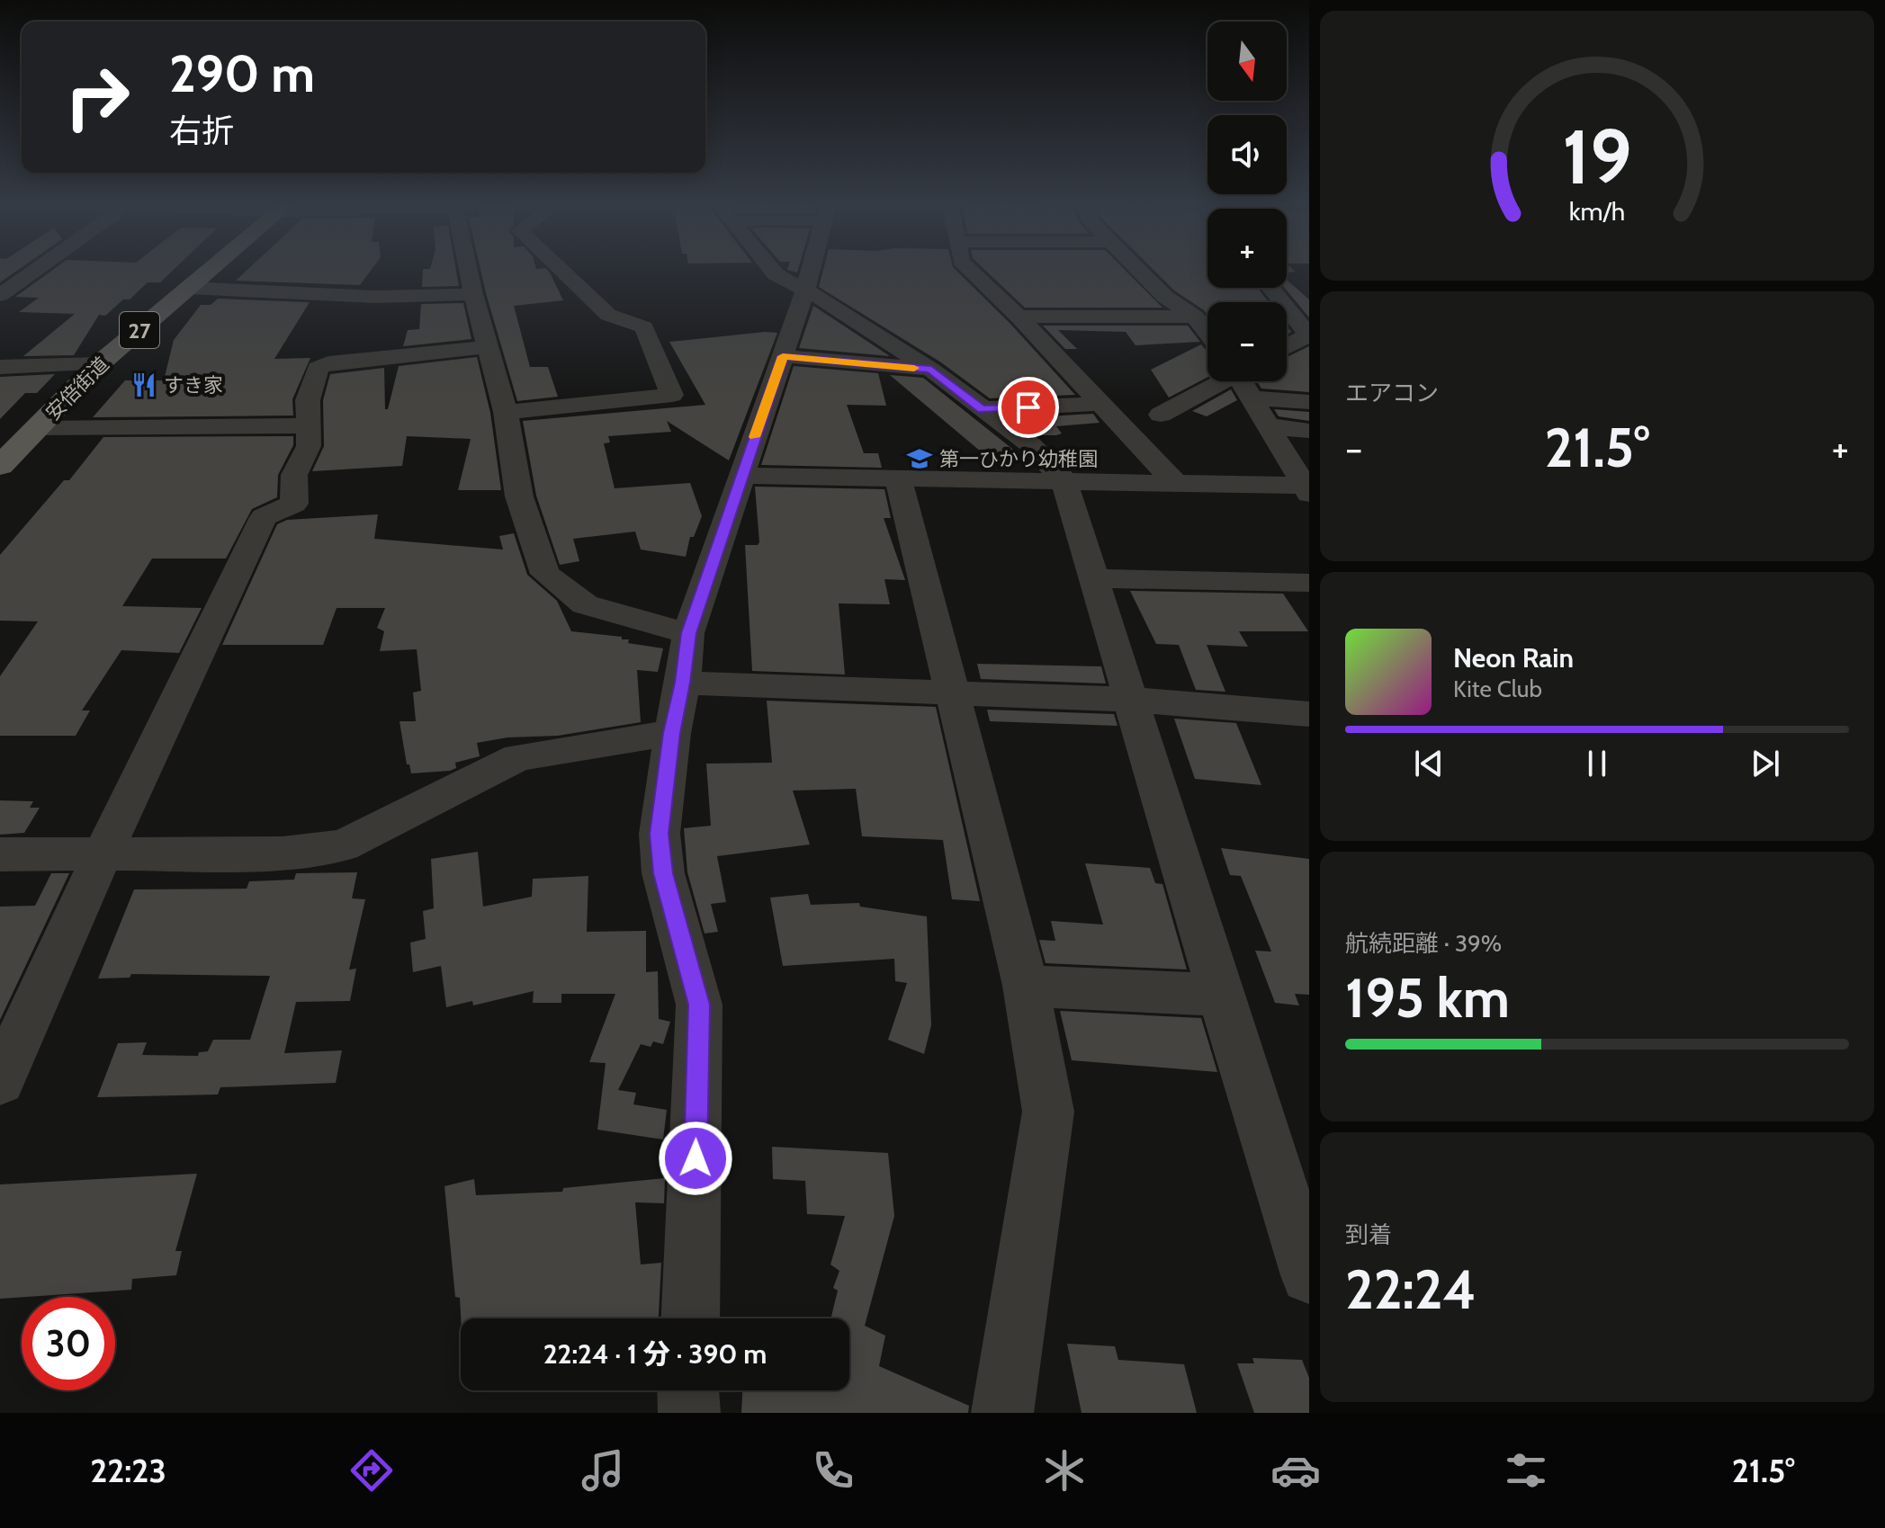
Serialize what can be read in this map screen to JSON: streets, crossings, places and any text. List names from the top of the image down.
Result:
{
  "streets": {
    "main road": ["27", "安倍街道"]
  },
  "places": {
    "restaurant": ["すき家"],
    "school or university": ["第一ひかり幼稚園"]
  },
  "north": "bottom",
  "page": {
    "map_buttons": ["+", "−"],
    "turn": ["290 m", "右折"],
    "tile": [
      "エアコン",
      ["航続距離 · 39%", "195 km"],
      ["到着", "22:24"]
    ],
    "heat": ["−", "21.5°", "+"],
    "song": ["Neon Rain", "Kite Club"],
    "limit": "30",
    "trip": "22:24 · 1 分 · 390 m",
    "tabs": ["22:23", "21.5°"],
    "gauge": ["19", "km/h"]
  }
}
